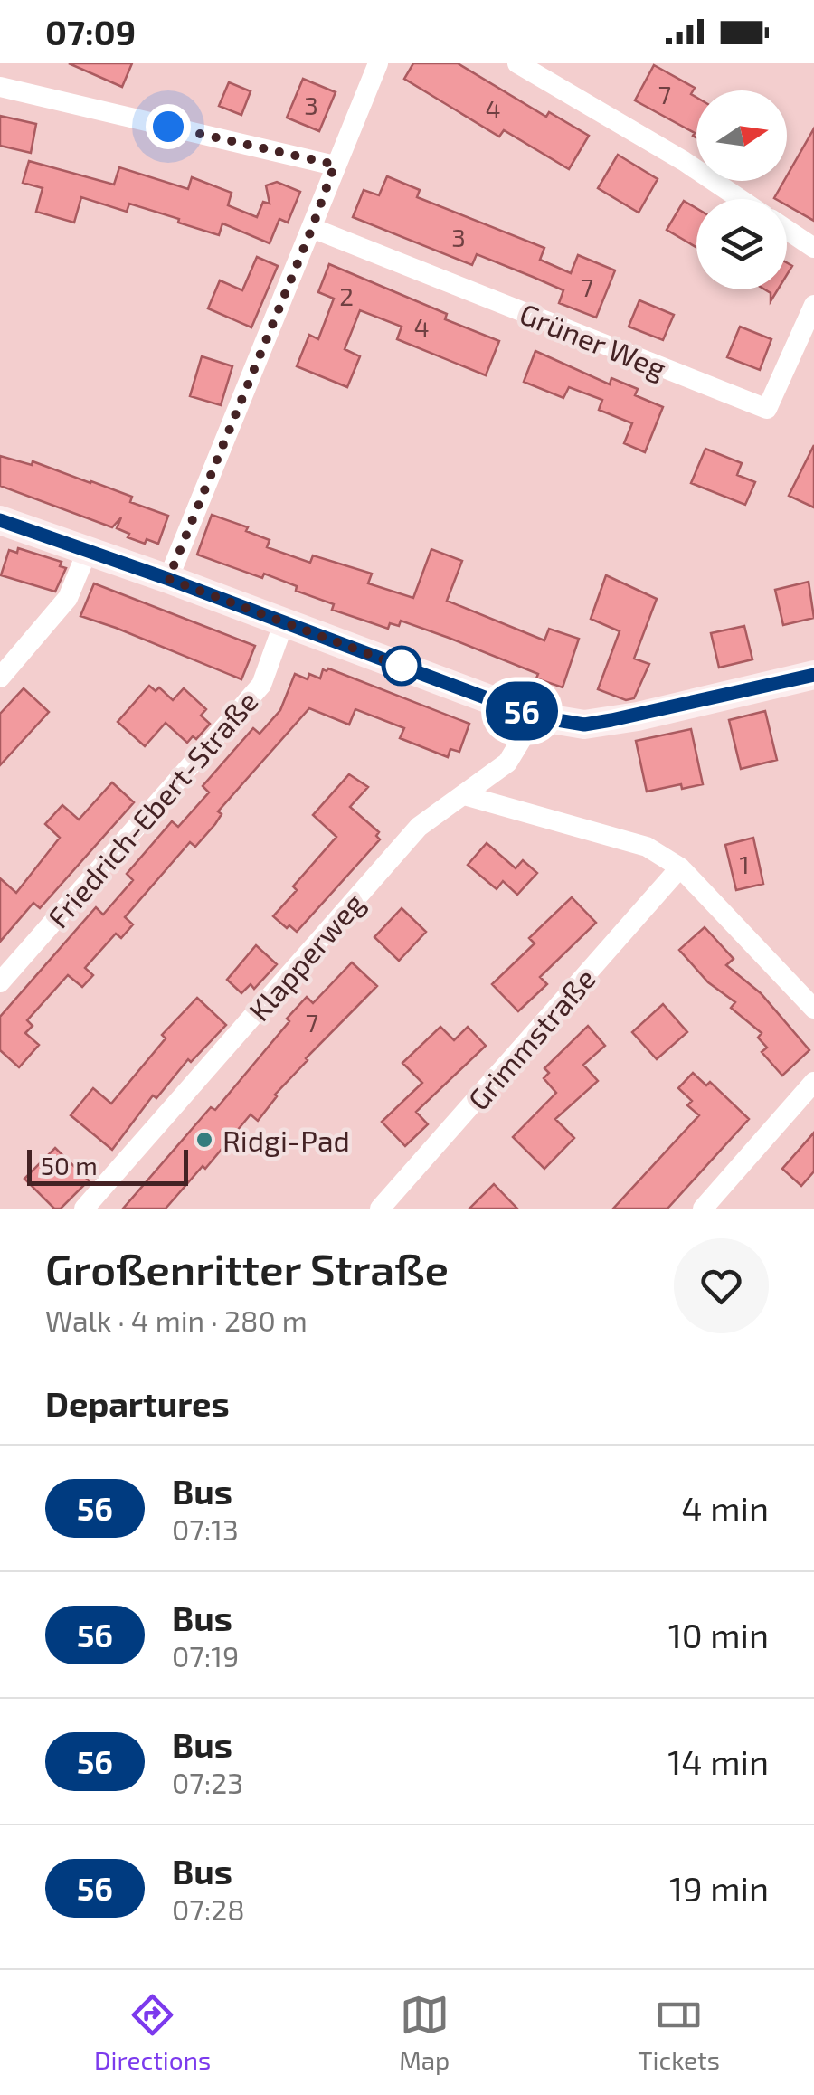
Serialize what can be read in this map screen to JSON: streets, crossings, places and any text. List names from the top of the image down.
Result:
{
  "streets": {
    "street": [
      "Grüner Weg",
      "Friedrich-Ebert-Straße",
      "Klapperweg",
      "Grimmstraße"
    ]
  },
  "places": ["Ridgi-Pad"],
  "lines": ["bus line 56"],
  "house_numbers": [
    "7",
    "3",
    "4",
    "3",
    "7",
    "2",
    "4",
    "1",
    "7"
  ],
  "scale_bar": "50 m",
  "north": "right",
  "page": {
    "status": "07:09",
    "on_map": "56",
    "scale": "50 m",
    "heading": [
      ["Großenritter Straße", "Walk · 4 min · 280 m"],
      "Departures"
    ],
    "list": [
      {
        "mark": "56",
        "name": "Bus",
        "note": "07:13",
        "value": "4 min"
      },
      {
        "mark": "56",
        "name": "Bus",
        "note": "07:19",
        "value": "10 min"
      },
      {
        "mark": "56",
        "name": "Bus",
        "note": "07:23",
        "value": "14 min"
      },
      {
        "mark": "56",
        "name": "Bus",
        "note": "07:28",
        "value": "19 min"
      }
    ],
    "tabs": ["Directions", "Map", "Tickets"]
  }
}
